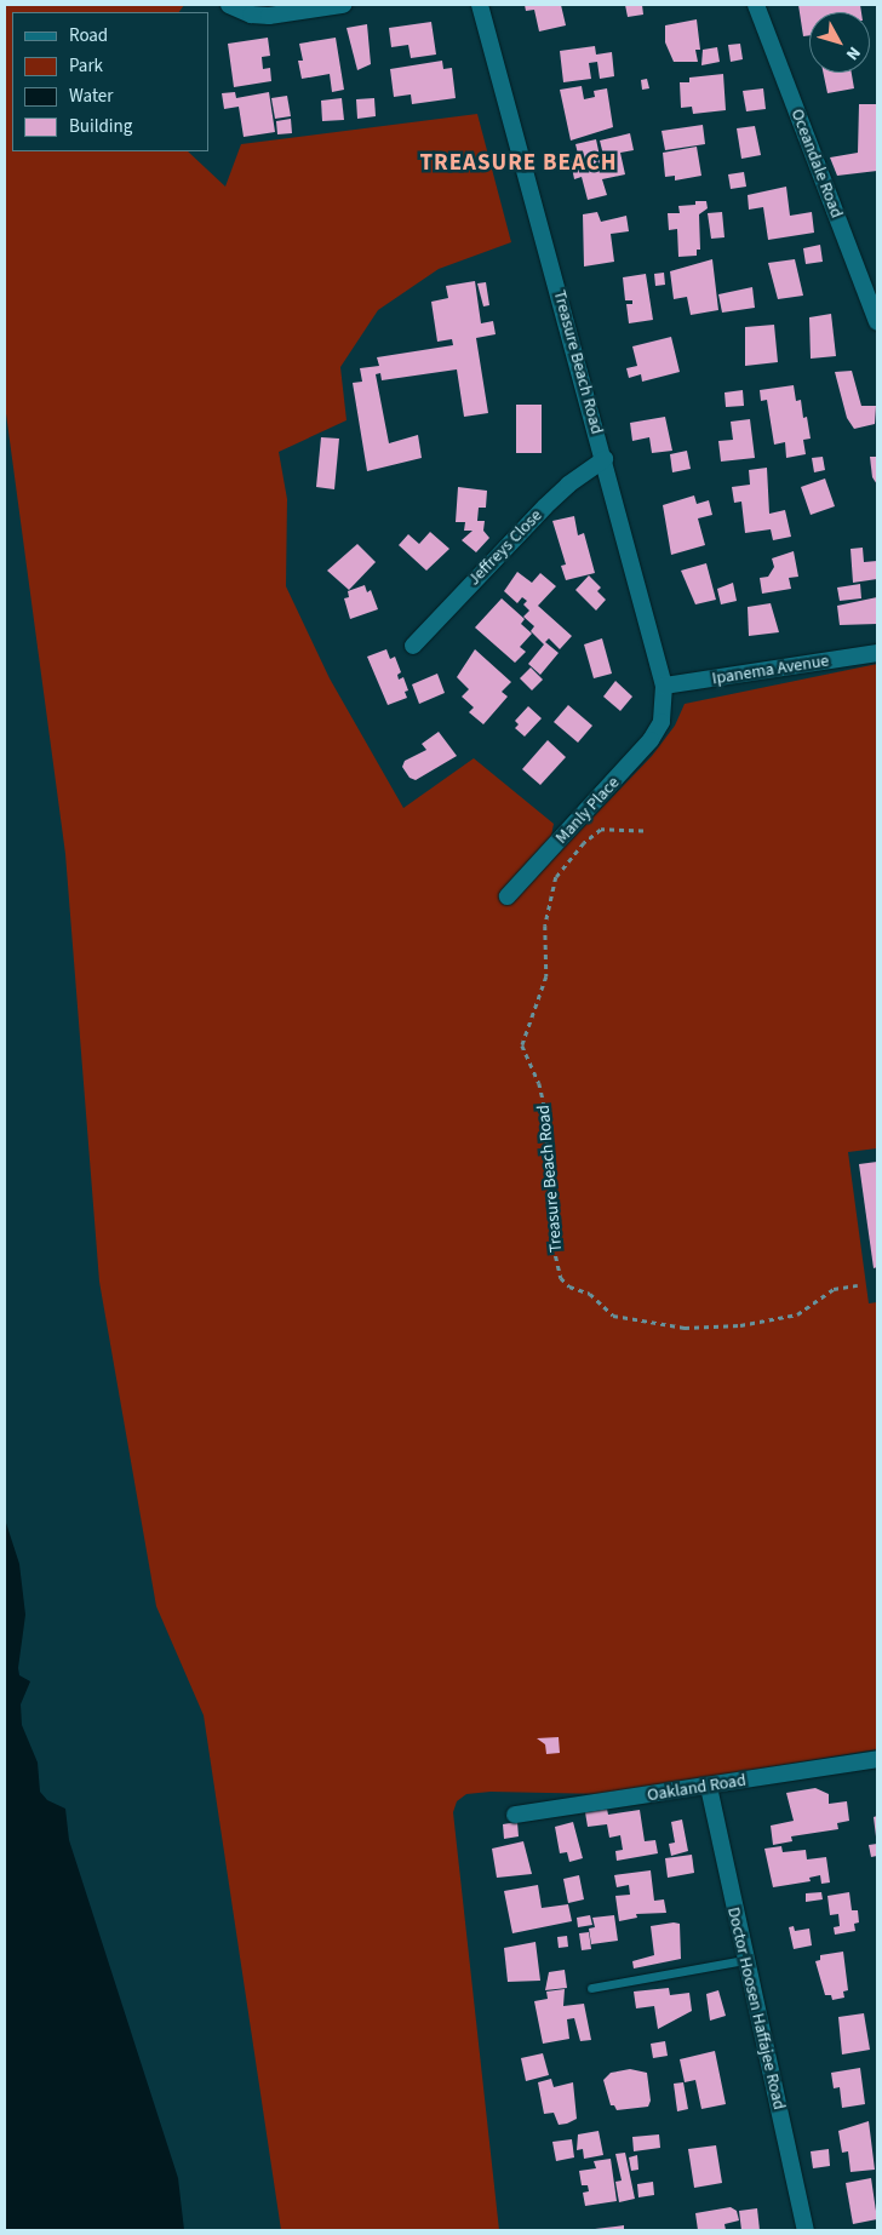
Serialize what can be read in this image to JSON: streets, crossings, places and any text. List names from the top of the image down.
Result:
{
  "streets": {
    "street": [
      "Oceandale Road",
      "Treasure Beach Road",
      "Jeffreys Close",
      "Ipanema Avenue",
      "Manly Place",
      "Oakland Road",
      "Doctor Hoosen Haffajee Road"
    ]
  },
  "crossings": [
    ["Treasure Beach Road", "Jeffreys Close"],
    ["Treasure Beach Road", "Ipanema Avenue"],
    ["Treasure Beach Road", "Manly Place"],
    ["Oakland Road", "Doctor Hoosen Haffajee Road"]
  ],
  "districts": ["TREASURE BEACH"],
  "legend": [
    "Road",
    "Park",
    "Water",
    "Building"
  ],
  "north": "bottom right"
}
